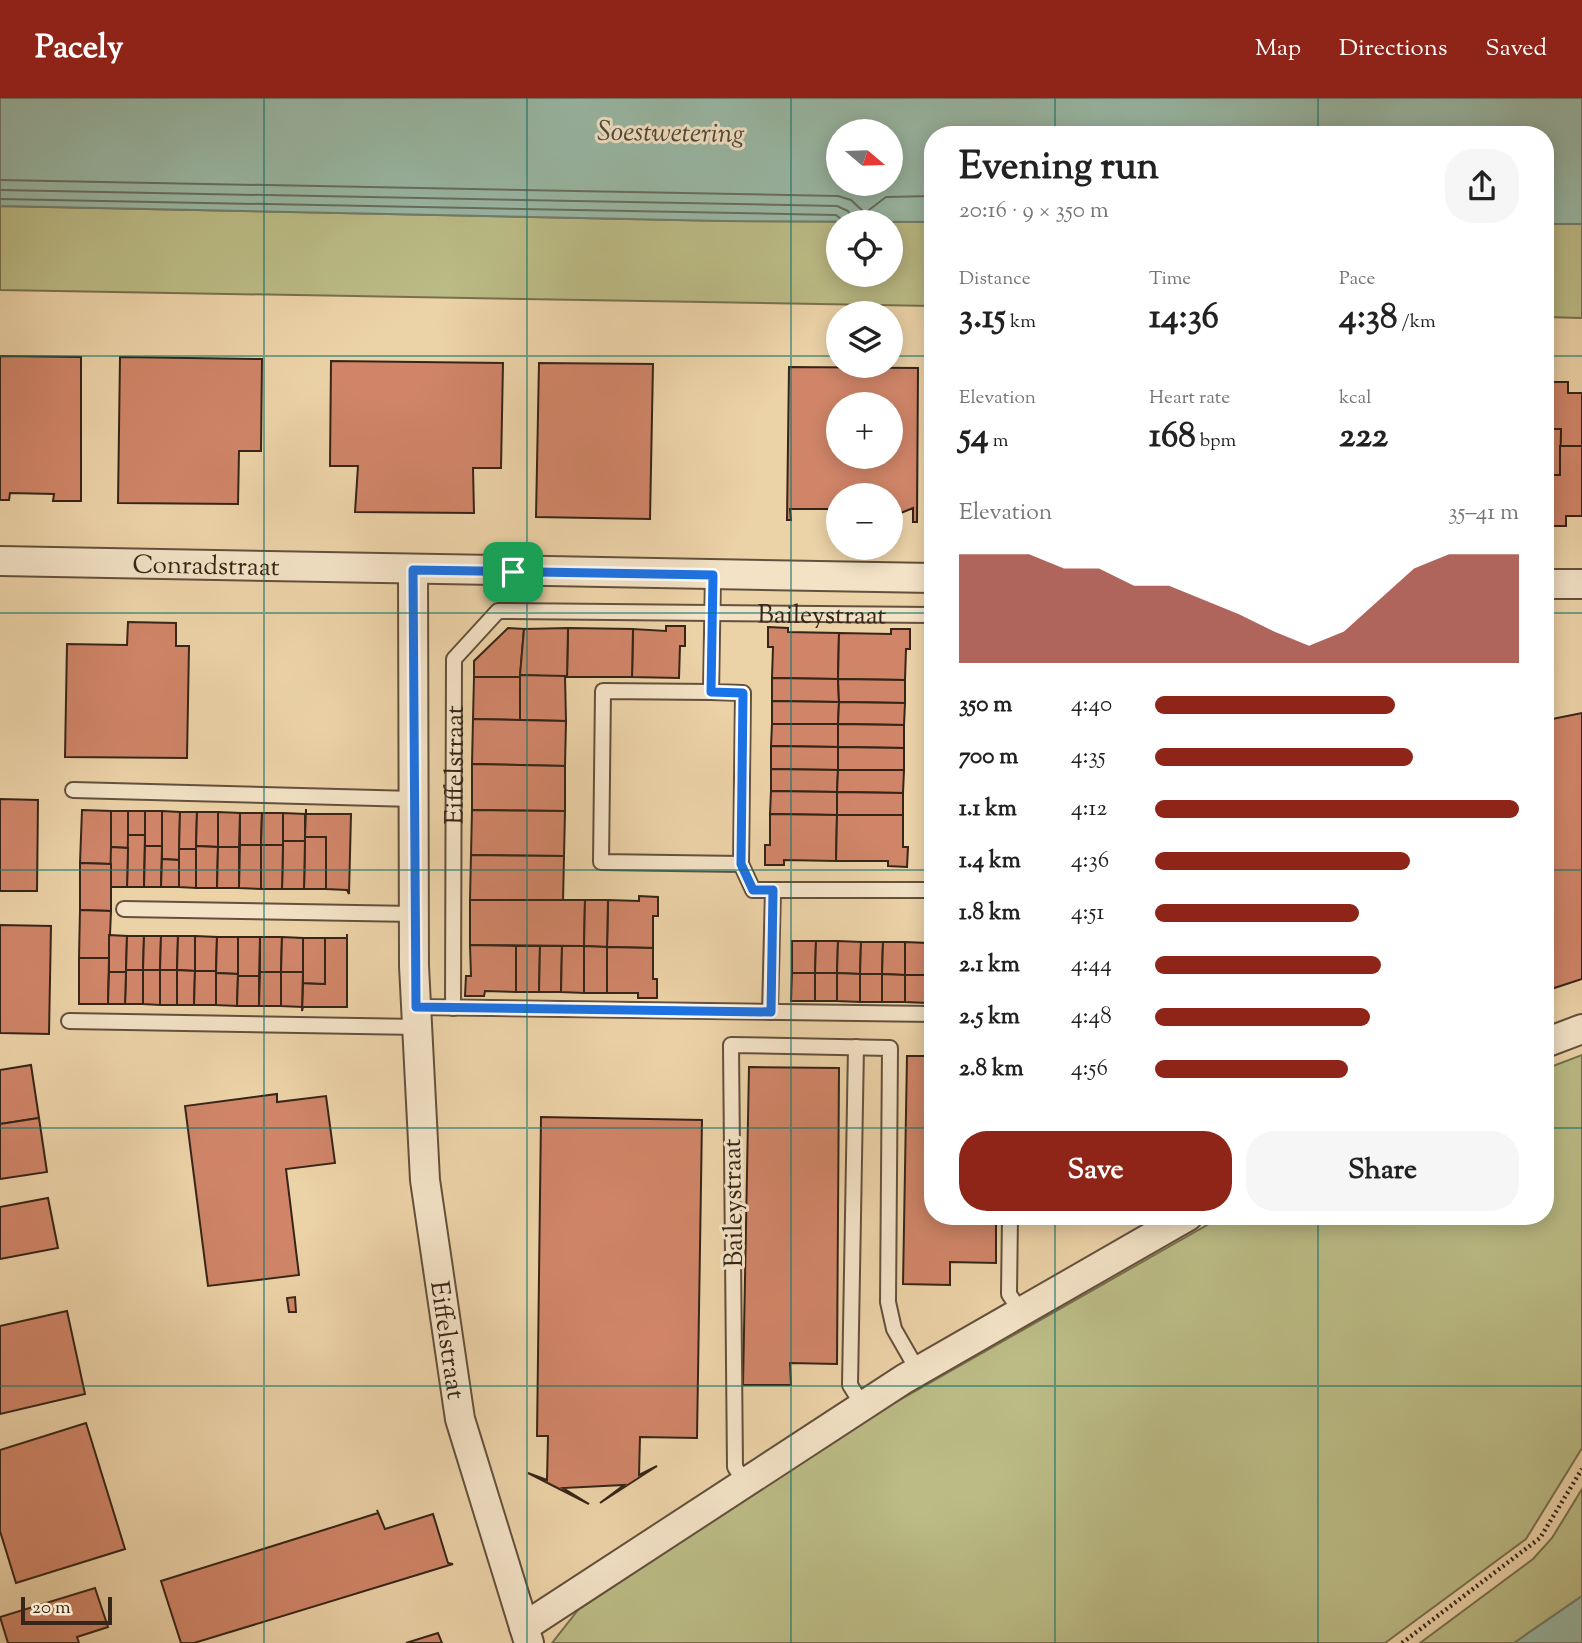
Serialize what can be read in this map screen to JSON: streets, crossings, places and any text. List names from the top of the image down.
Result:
{
  "streets": {
    "street": ["Conradstraat", "Baileystraat", "Eiffelstraat"]
  },
  "crossings": [
    ["Conradstraat", "Baileystraat"],
    ["Conradstraat", "Eiffelstraat"],
    ["Baileystraat", "Eiffelstraat"]
  ],
  "water": ["Soestwetering"],
  "scale_bar": "20 m",
  "north": "right",
  "page": {
    "header": "Pacely",
    "nav": ["Map", "Directions", "Saved"],
    "map_buttons": ["+", "−"],
    "heading": ["Evening run", "20:16 · 9 × 350 m"],
    "stats": [
      ["Distance", "3.15 km"],
      ["Time", "14:36"],
      ["Pace", "4:38 /km"],
      ["Elevation", "54 m"],
      ["Heart rate", "168 bpm"],
      ["kcal", "222"]
    ],
    "chart": ["Elevation", "35–41 m"],
    "list": [
      {
        "name": "350 m",
        "note": "4:40"
      },
      {
        "name": "700 m",
        "note": "4:35"
      },
      {
        "name": "1.1 km",
        "note": "4:12"
      },
      {
        "name": "1.4 km",
        "note": "4:36"
      },
      {
        "name": "1.8 km",
        "note": "4:51"
      },
      {
        "name": "2.1 km",
        "note": "4:44"
      },
      {
        "name": "2.5 km",
        "note": "4:48"
      },
      {
        "name": "2.8 km",
        "note": "4:56"
      }
    ],
    "buttons": ["Save", "Share"],
    "scale": "20 m"
  }
}
